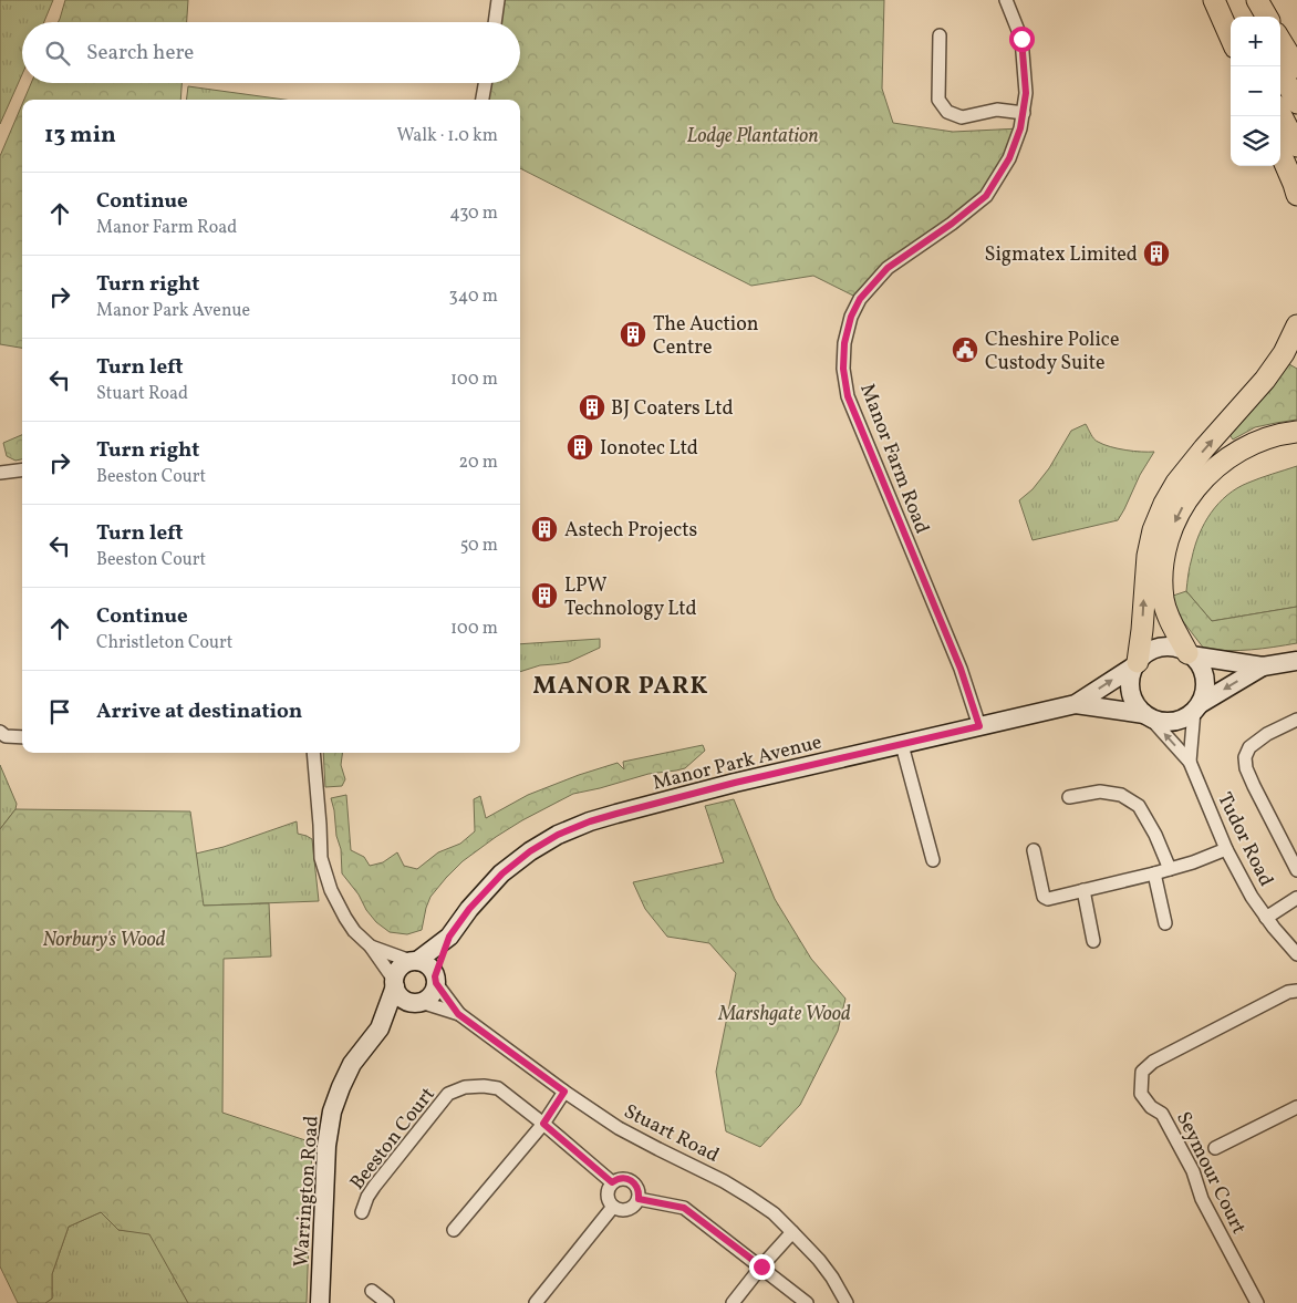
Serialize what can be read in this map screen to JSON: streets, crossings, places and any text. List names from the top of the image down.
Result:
{
  "streets": {
    "street": [
      "Manor Farm Road",
      "Manor Park Avenue",
      "Tudor Road",
      "Stuart Road",
      "Beeston Court",
      "Seymour Court",
      "Warrington Road"
    ]
  },
  "crossings": [
    ["Manor Farm Road", "Manor Park Avenue"],
    ["Manor Park Avenue", "Tudor Road"],
    ["Manor Park Avenue", "Stuart Road"],
    ["Manor Park Avenue", "Warrington Road"],
    ["Stuart Road", "Warrington Road"]
  ],
  "districts": ["MANOR PARK"],
  "parks": ["Lodge Plantation", "Norbury's Wood", "Marshgate Wood"],
  "places": {
    "building": [
      "Sigmatex Limited",
      "The Auction Centre",
      "BJ Coaters Ltd",
      "Ionotec Ltd",
      "Astech Projects",
      "LPW Technology Ltd"
    ],
    "public building": ["Cheshire Police Custody Suite"]
  },
  "page": {
    "map_buttons": ["+", "−"],
    "search": "Search here",
    "heading": ["13 min", "Walk · 1.0 km"],
    "list": [
      ["Continue", "Manor Farm Road", "430 m"],
      ["Turn right", "Manor Park Avenue", "340 m"],
      ["Turn left", "Stuart Road", "100 m"],
      ["Turn right", "Beeston Court", "20 m"],
      ["Turn left", "Beeston Court", "50 m"],
      ["Continue", "Christleton Court", "100 m"],
      "Arrive at destination"
    ]
  }
}
